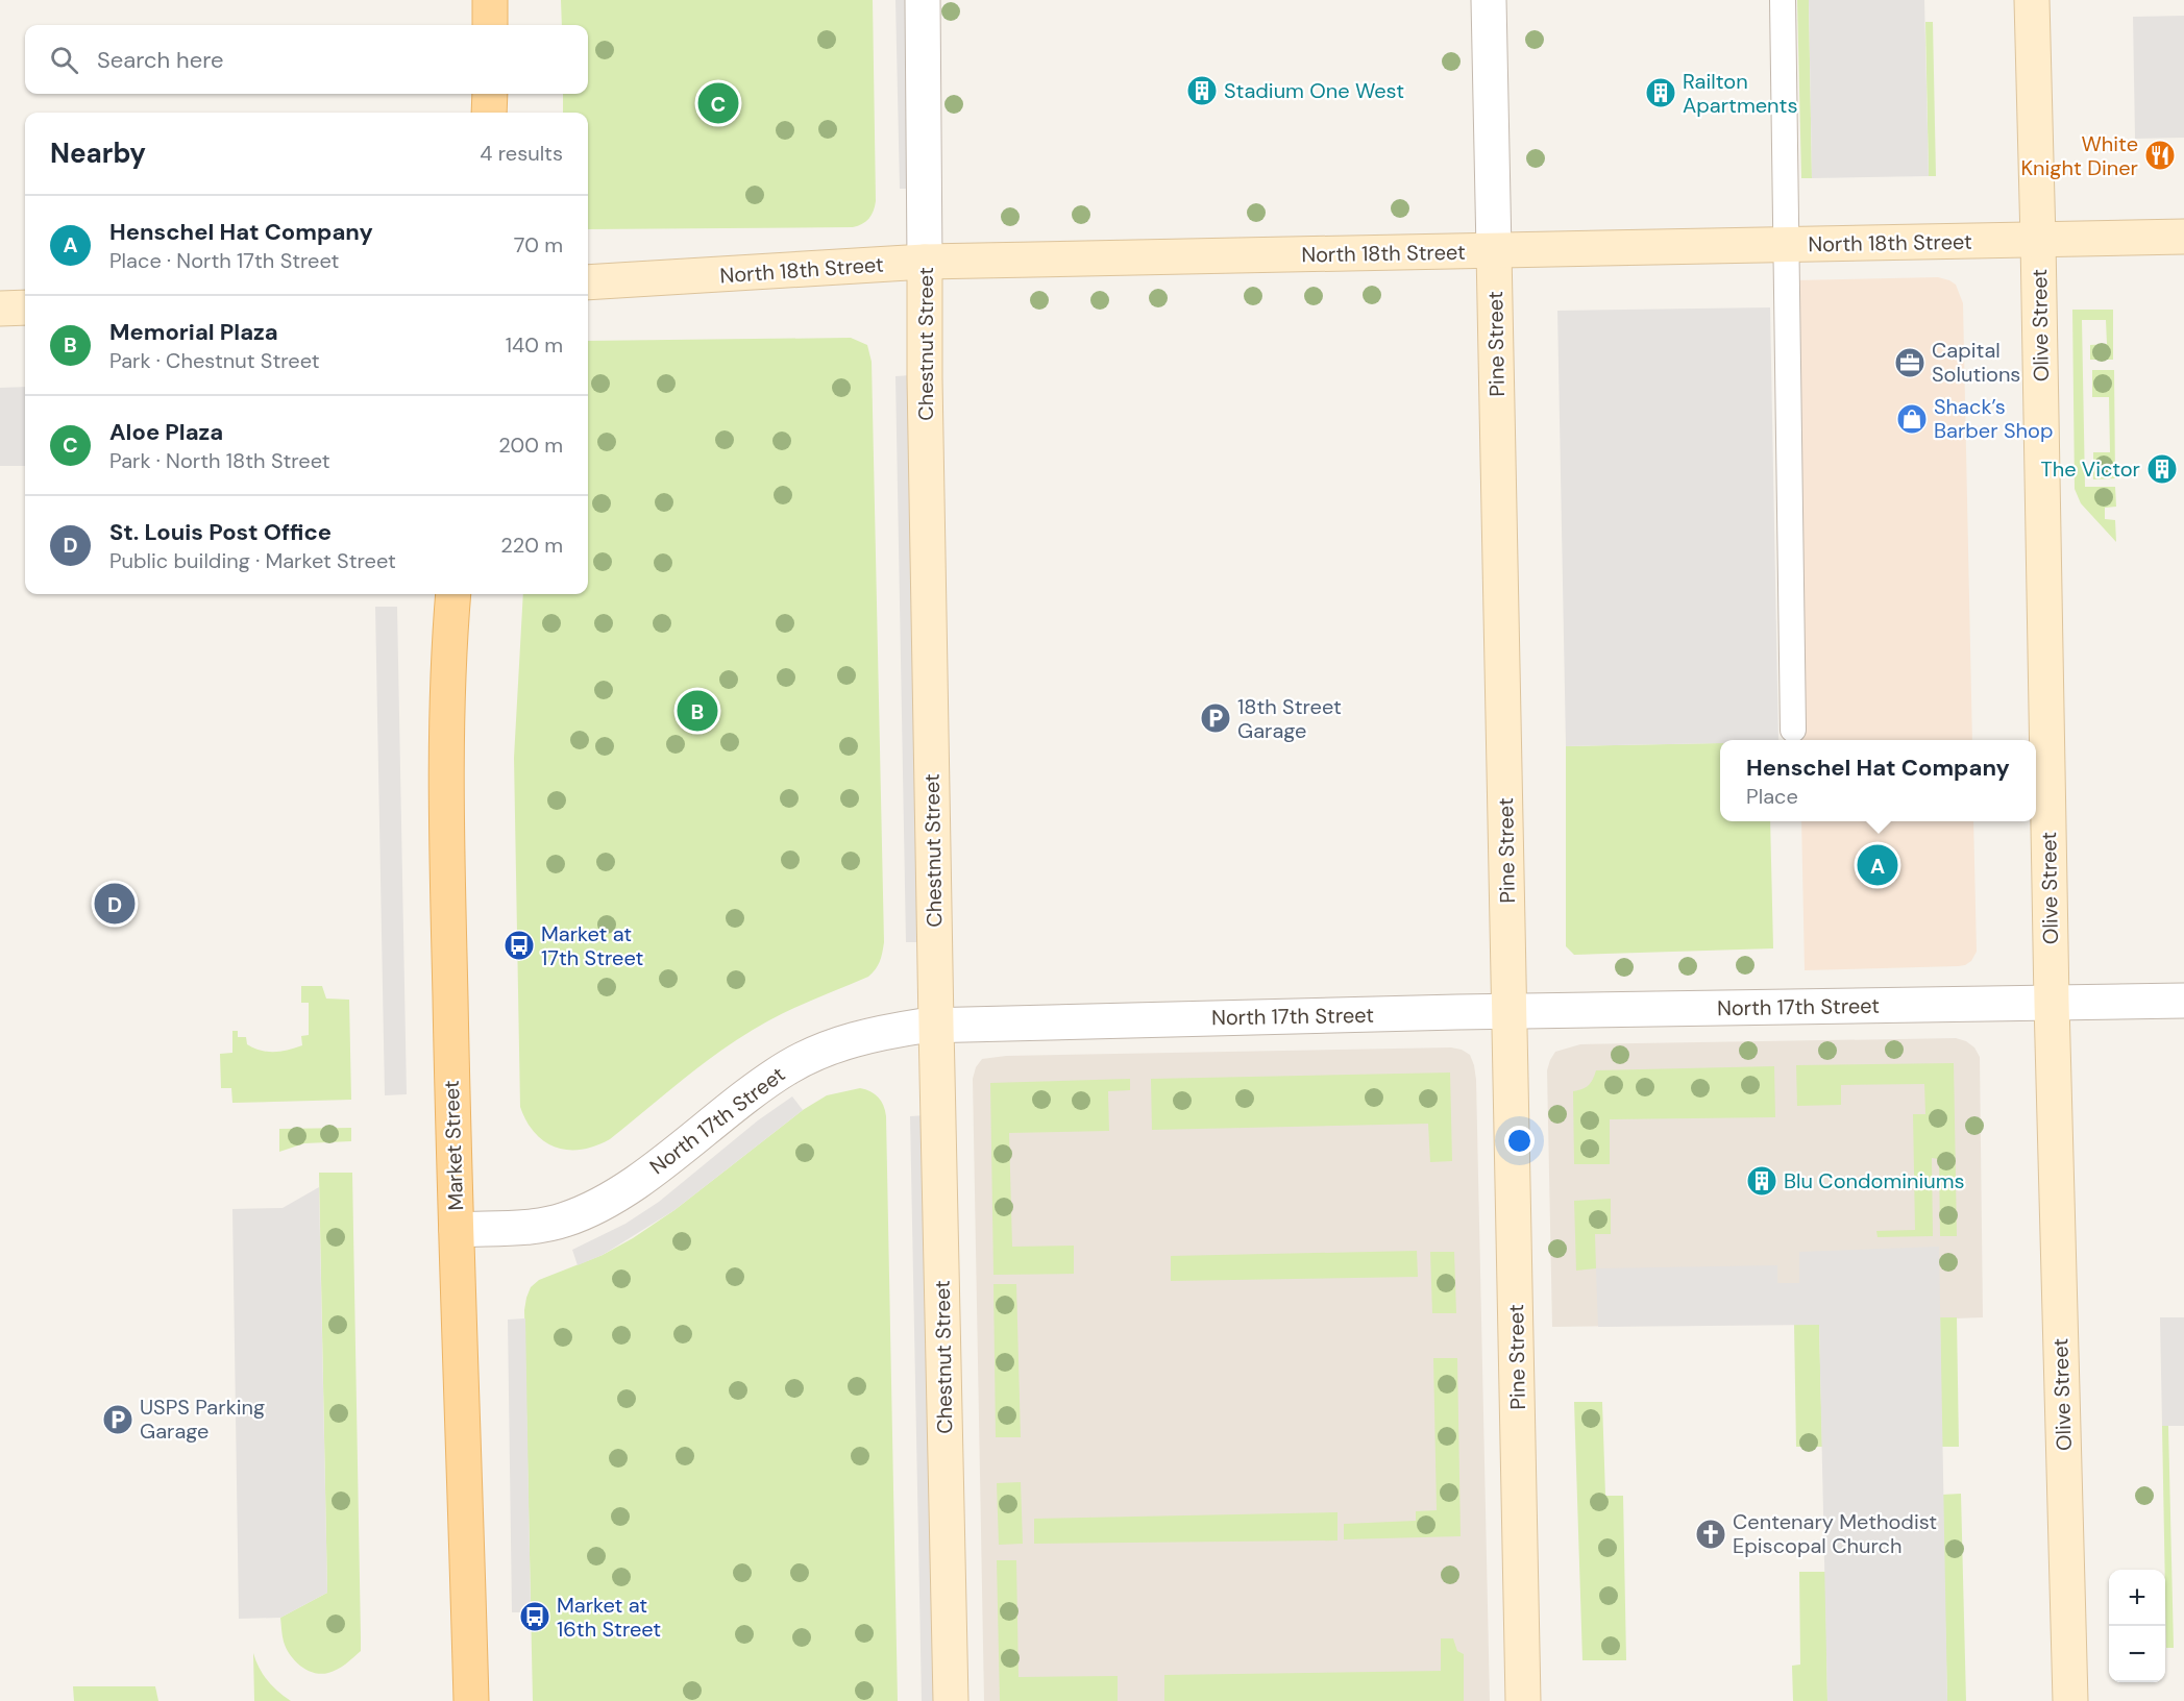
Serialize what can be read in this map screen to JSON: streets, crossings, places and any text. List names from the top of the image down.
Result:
{
  "streets": {
    "main road": ["Market Street"],
    "street": [
      "North 18th Street",
      "Olive Street",
      "Chestnut Street",
      "Pine Street",
      "North 17th Street"
    ]
  },
  "crossings": [
    ["North 18th Street", "Olive Street"],
    ["North 18th Street", "Chestnut Street"],
    ["North 18th Street", "Pine Street"],
    ["Olive Street", "North 17th Street"],
    ["Chestnut Street", "North 17th Street"],
    ["Pine Street", "North 17th Street"],
    ["North 17th Street", "Market Street"]
  ],
  "places": {
    "building": [
      "Stadium One West",
      "Railton Apartments",
      "The Victor",
      "Blu Condominiums"
    ],
    "restaurant": ["White Knight Diner"],
    "office": ["Capital Solutions"],
    "shop": ["Shack’s Barber Shop"],
    "parking": ["18th Street Garage", "USPS Parking Garage"],
    "bus stop": ["Market at 17th Street", "Market at 16th Street"],
    "church": ["Centenary Methodist Episcopal Church"]
  },
  "page": {
    "search": "Search here",
    "pins": [
      "C",
      "B",
      "A",
      "D"
    ],
    "heading": ["Nearby", "4 results"],
    "list": [
      {
        "mark": "A",
        "name": "Henschel Hat Company",
        "note": "Place · North 17th Street",
        "value": "70 m"
      },
      {
        "mark": "B",
        "name": "Memorial Plaza",
        "note": "Park · Chestnut Street",
        "value": "140 m"
      },
      {
        "mark": "C",
        "name": "Aloe Plaza",
        "note": "Park · North 18th Street",
        "value": "200 m"
      },
      {
        "mark": "D",
        "name": "St. Louis Post Office",
        "note": "Public building · Market Street",
        "value": "220 m"
      }
    ],
    "popup": ["Henschel Hat Company", "Place"],
    "map_buttons": ["+", "−"]
  }
}
